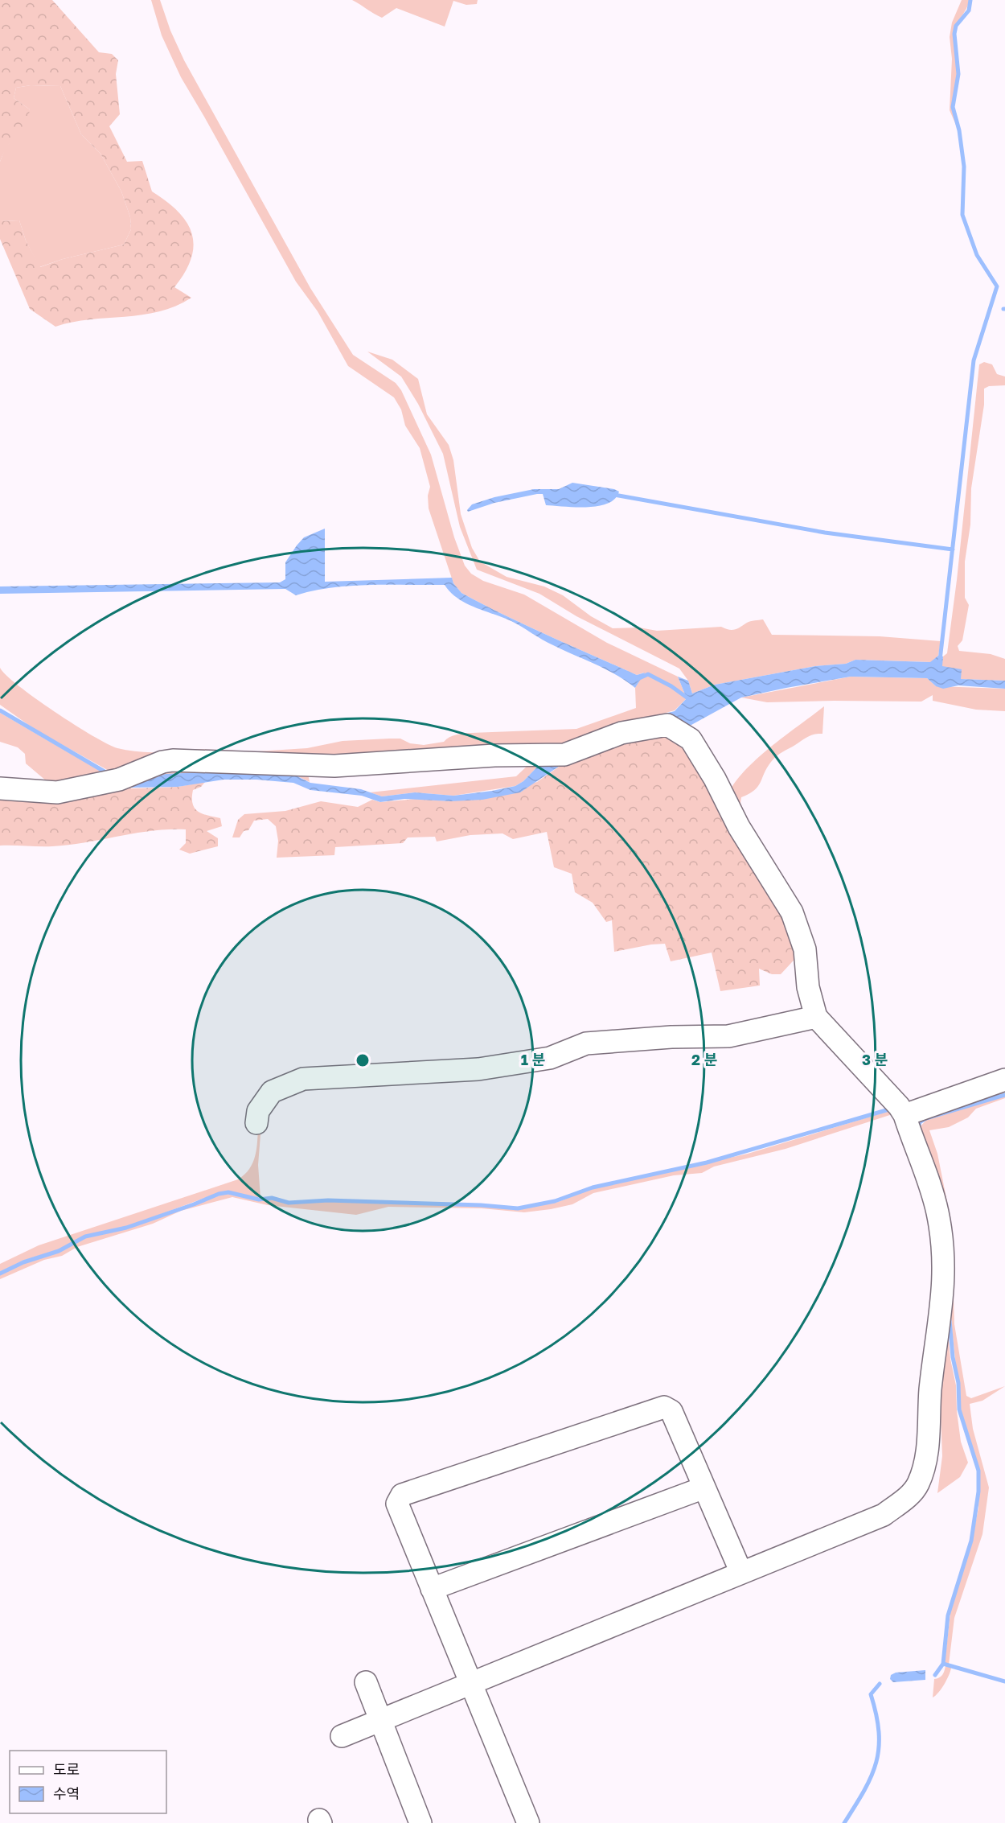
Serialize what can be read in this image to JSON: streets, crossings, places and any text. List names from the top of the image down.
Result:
{
  "legend": ["도로", "수역"],
  "rings": ["1 분", "2 분", "3 분"]
}
